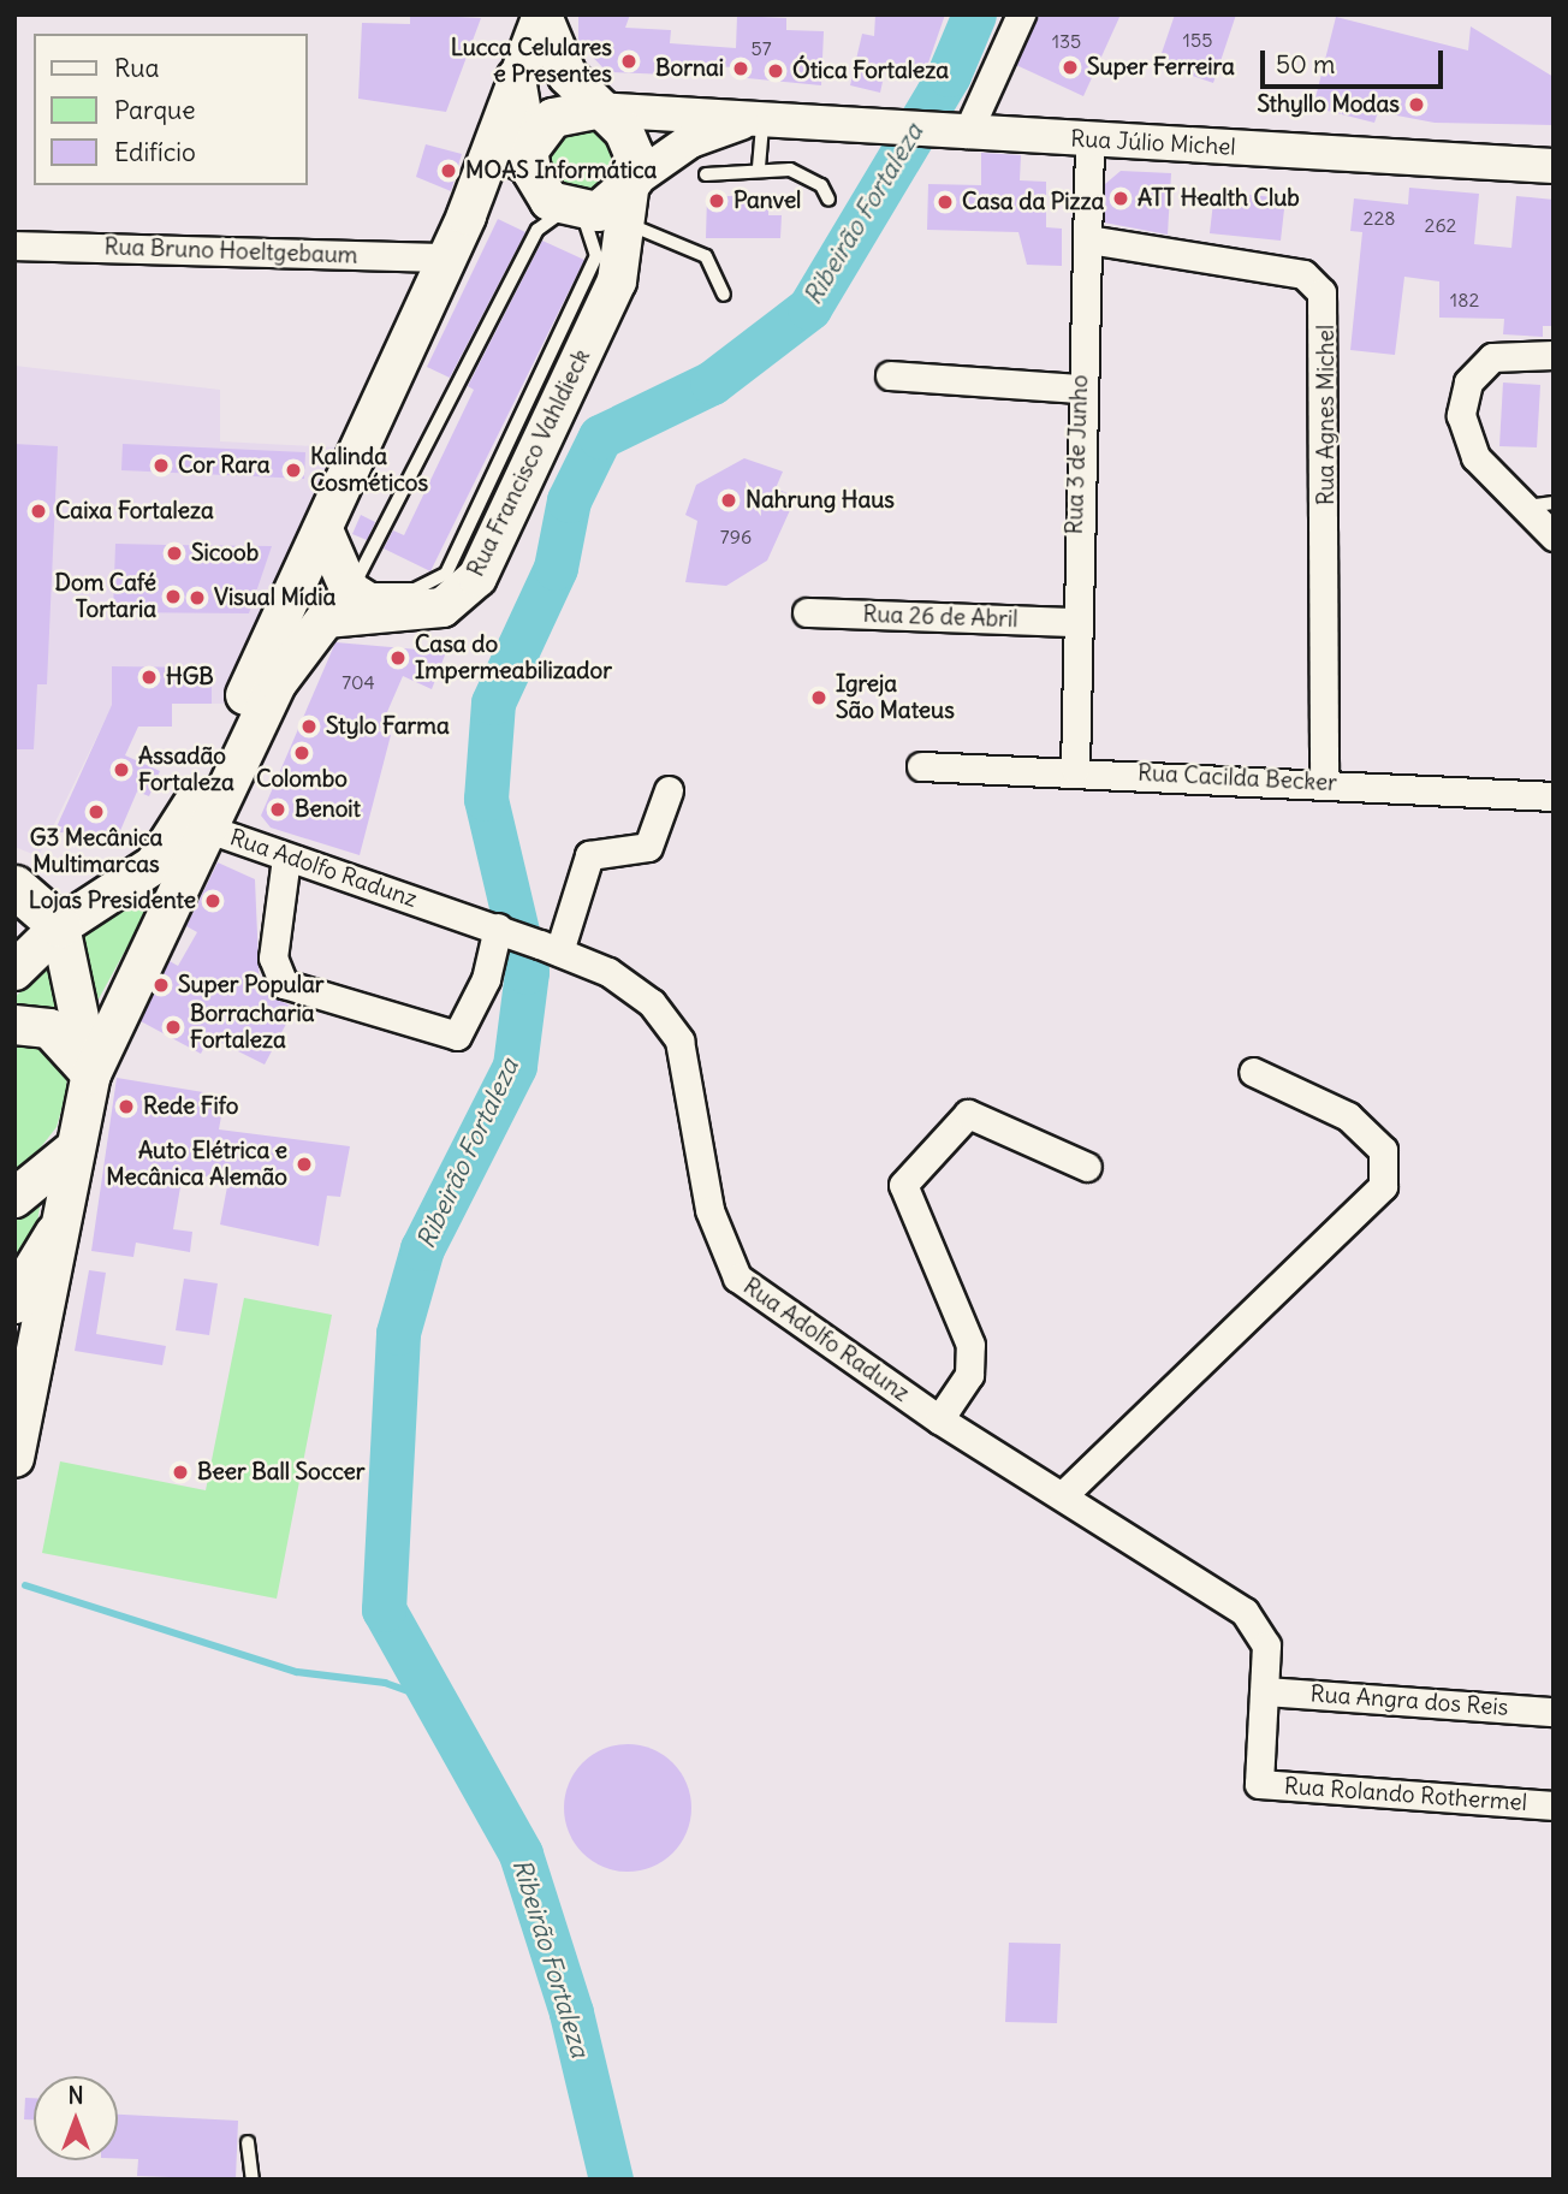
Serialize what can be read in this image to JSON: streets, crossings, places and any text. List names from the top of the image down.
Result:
{
  "streets": {
    "main road": ["Rua Francisco Vahldieck"],
    "street": [
      "Rua Júlio Michel",
      "Rua Bruno Hoeltgebaum",
      "Rua Agnes Michel",
      "Rua 3 de Junho",
      "Rua 26 de Abril",
      "Rua Cacilda Becker",
      "Rua Adolfo Radunz",
      "Rua Angra dos Reis",
      "Rua Rolando Rothermel"
    ]
  },
  "crossings": [
    ["Rua Júlio Michel", "Rua 3 de Junho"],
    ["Rua Júlio Michel", "Rua Francisco Vahldieck"],
    ["Rua Bruno Hoeltgebaum", "Rua Francisco Vahldieck"],
    ["Rua Agnes Michel", "Rua 3 de Junho"],
    ["Rua Agnes Michel", "Rua Cacilda Becker"],
    ["Rua 3 de Junho", "Rua 26 de Abril"],
    ["Rua 3 de Junho", "Rua Cacilda Becker"],
    ["Rua Francisco Vahldieck", "Rua Adolfo Radunz"],
    ["Rua Adolfo Radunz", "Rua Angra dos Reis"],
    ["Rua Adolfo Radunz", "Rua Rolando Rothermel"]
  ],
  "water": ["Ribeirão Fortaleza"],
  "places": [
    "Lucca Celulares e Presentes",
    "Super Ferreira",
    "Bornai",
    "Ótica Fortaleza",
    "Sthyllo Modas",
    "MOAS Informática",
    "ATT Health Club",
    "Panvel",
    "Casa da Pizza",
    "Cor Rara",
    "Kalinda Cosméticos",
    "Nahrung Haus",
    "Caixa Fortaleza",
    "Sicoob",
    "Dom Café Tortaria",
    "Visual Mídia",
    "Casa do Impermeabilizador",
    "HGB",
    "Igreja São Mateus",
    "Stylo Farma",
    "Colombo",
    "Assadão Fortaleza",
    "Benoit",
    "G3 Mecânica Multimarcas",
    "Lojas Presidente",
    "Super Popular",
    "Borracharia Fortaleza",
    "Rede Fifo",
    "Auto Elétrica e Mecânica Alemão",
    "Beer Ball Soccer"
  ],
  "house_numbers": [
    "155",
    "135",
    "57",
    "228",
    "262",
    "182",
    "796",
    "704"
  ],
  "legend": ["Rua", "Parque", "Edifício"],
  "scale_bar": "50 m",
  "north": "top"
}
